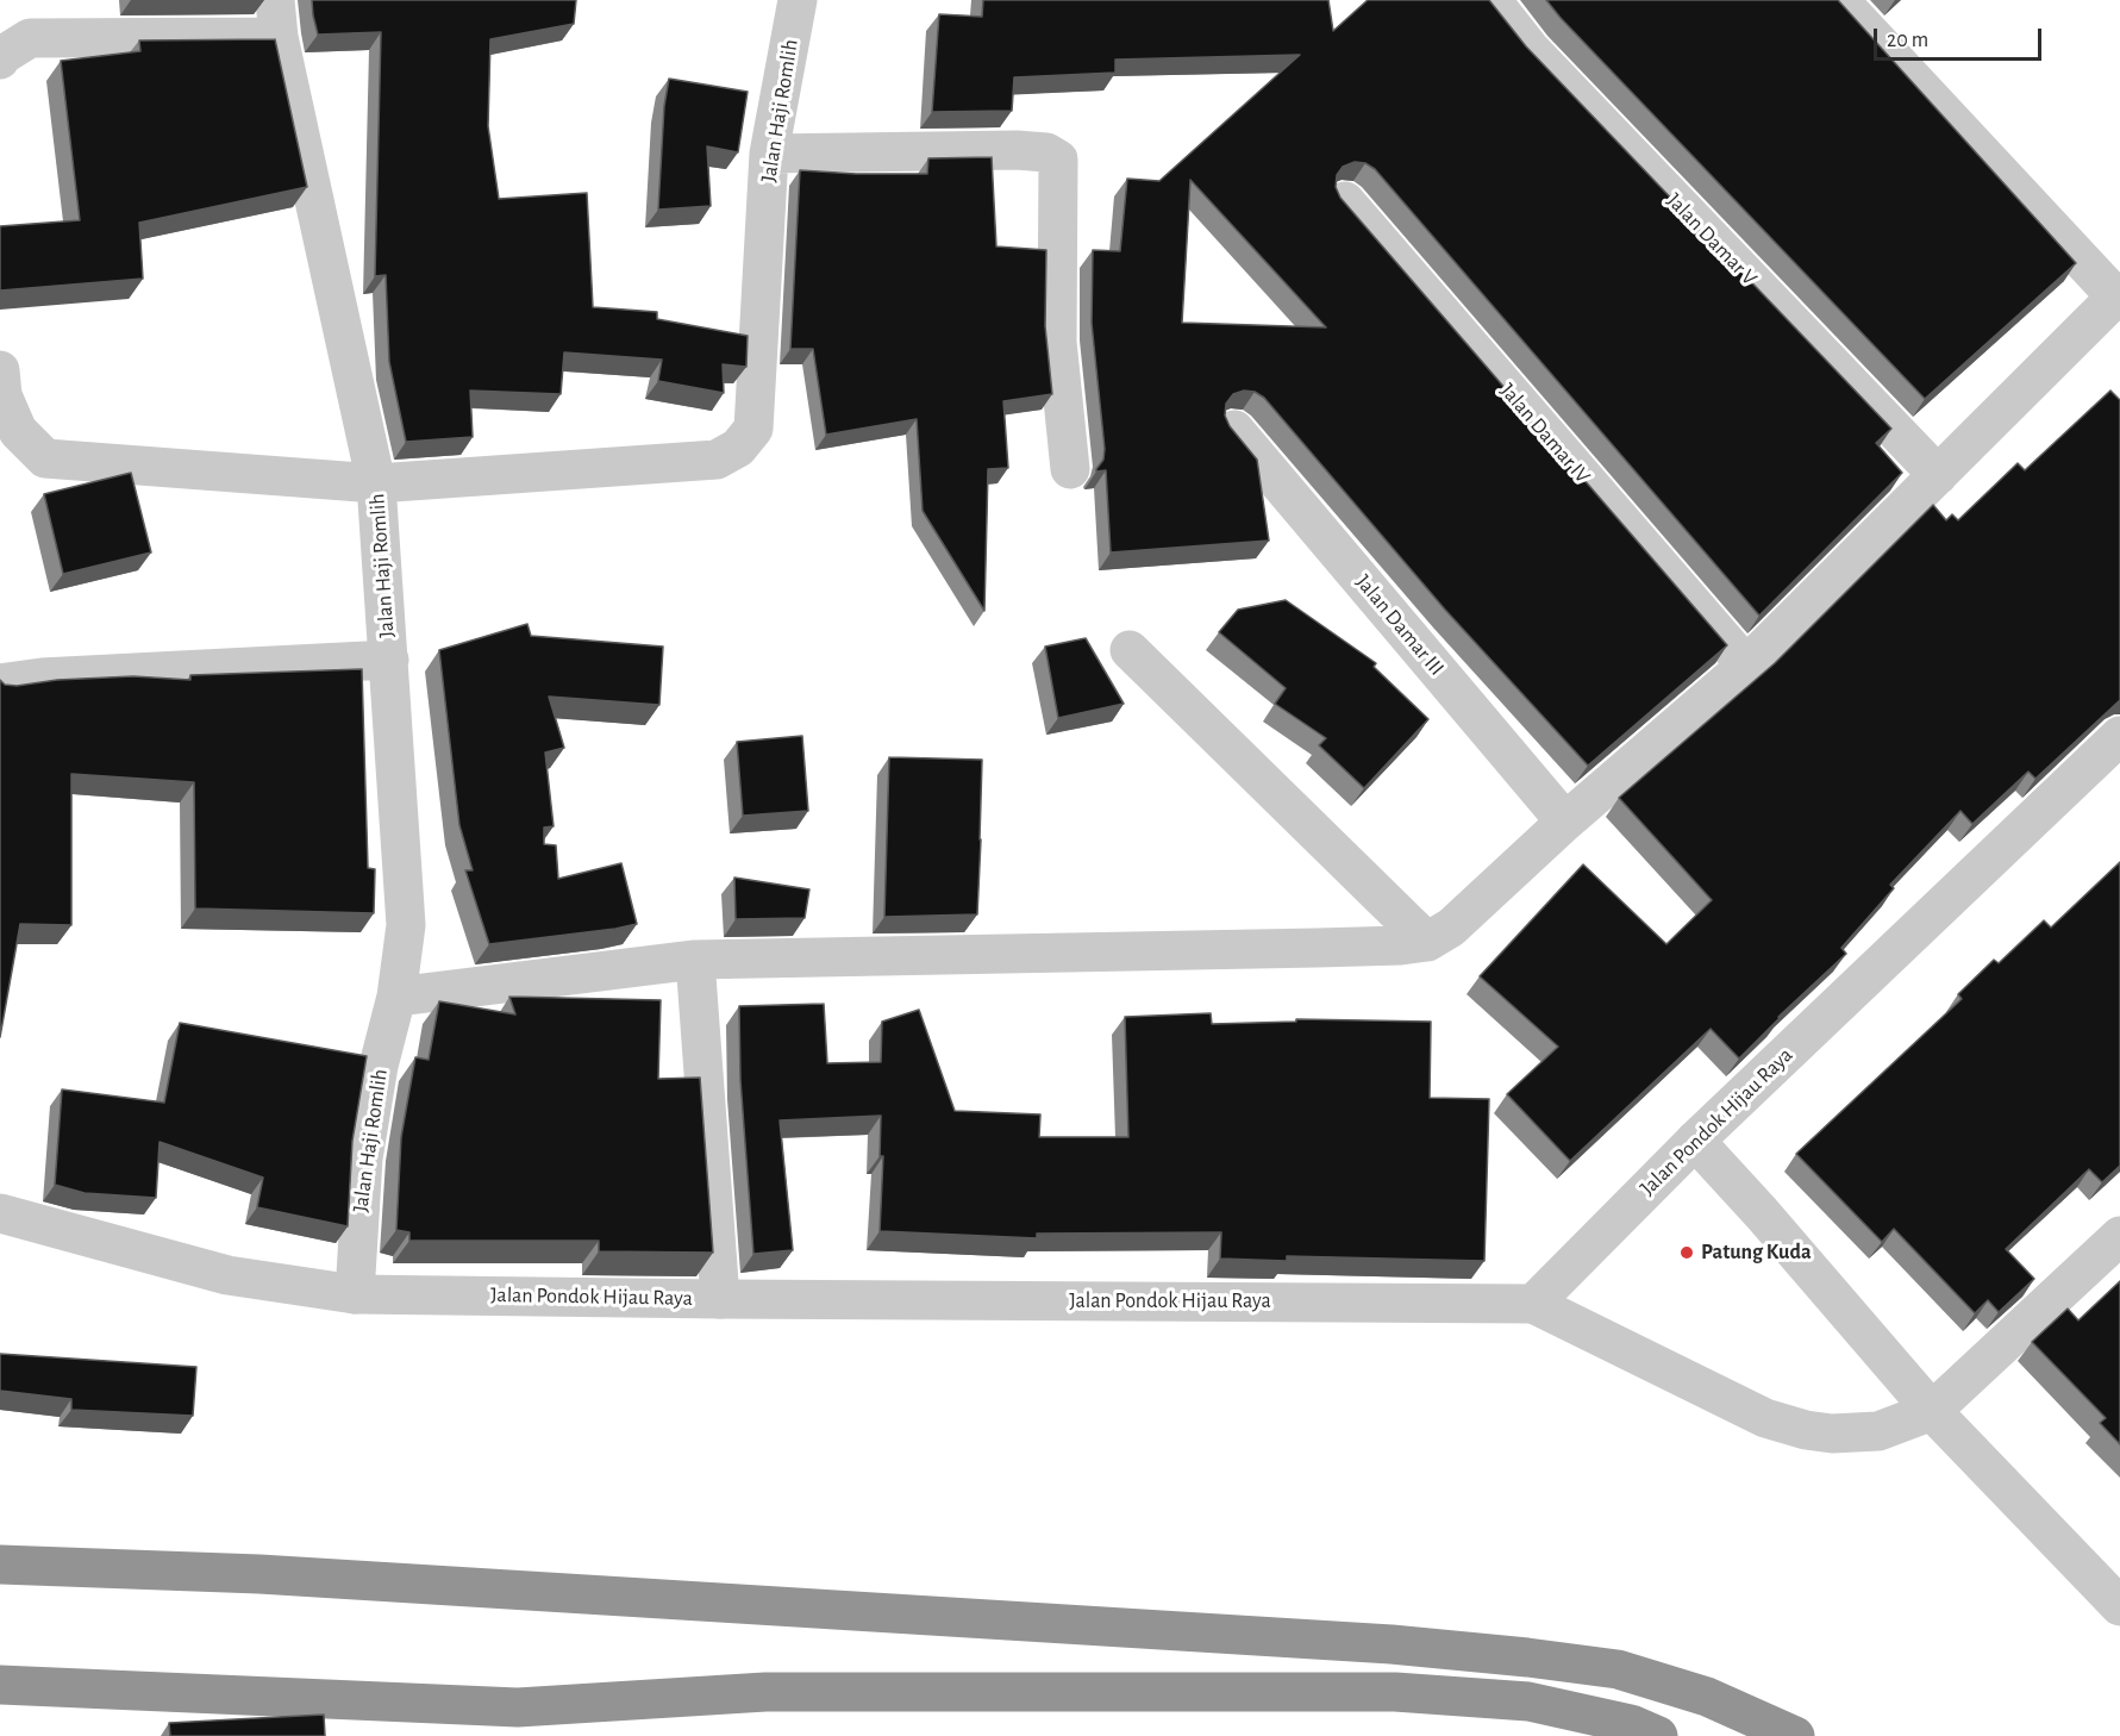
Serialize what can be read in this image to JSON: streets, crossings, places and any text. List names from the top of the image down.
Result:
{
  "streets": {
    "street": [
      "Jalan Haji Romlih",
      "Jalan Damar V",
      "Jalan Damar IV",
      "Jalan Damar III",
      "Jalan Pondok Hijau Raya"
    ]
  },
  "crossings": [
    ["Jalan Haji Romlih", "Jalan Pondok Hijau Raya"]
  ],
  "places": ["Patung Kuda"],
  "scale_bar": "20 m"
}
